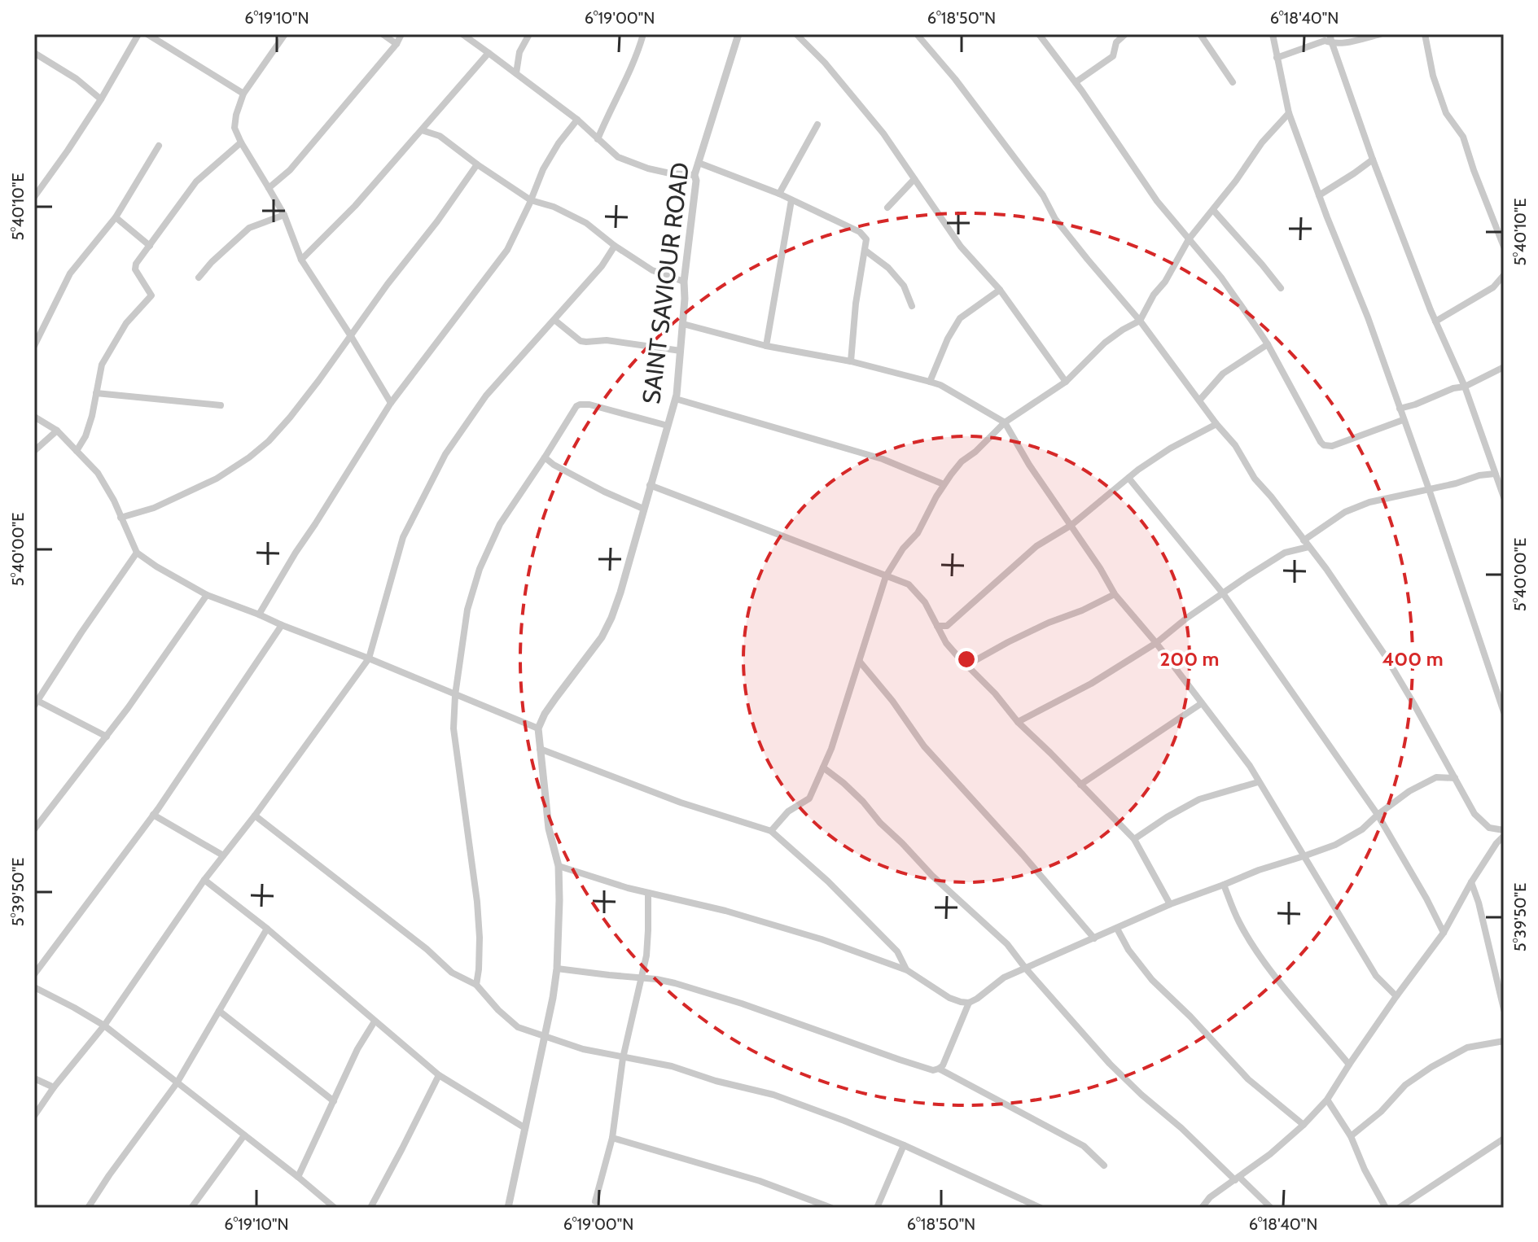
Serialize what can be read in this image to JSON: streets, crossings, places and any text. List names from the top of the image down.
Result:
{
  "streets": {
    "street": ["SAINT SAVIOUR ROAD"]
  },
  "coordinates": [
    "6°19'10\"N",
    "6°19'00\"N",
    "6°18'50\"N",
    "6°18'40\"N",
    "5°40'10\"E",
    "5°40'00\"E",
    "5°39'50\"E"
  ],
  "rings": ["200 m", "400 m"]
}
